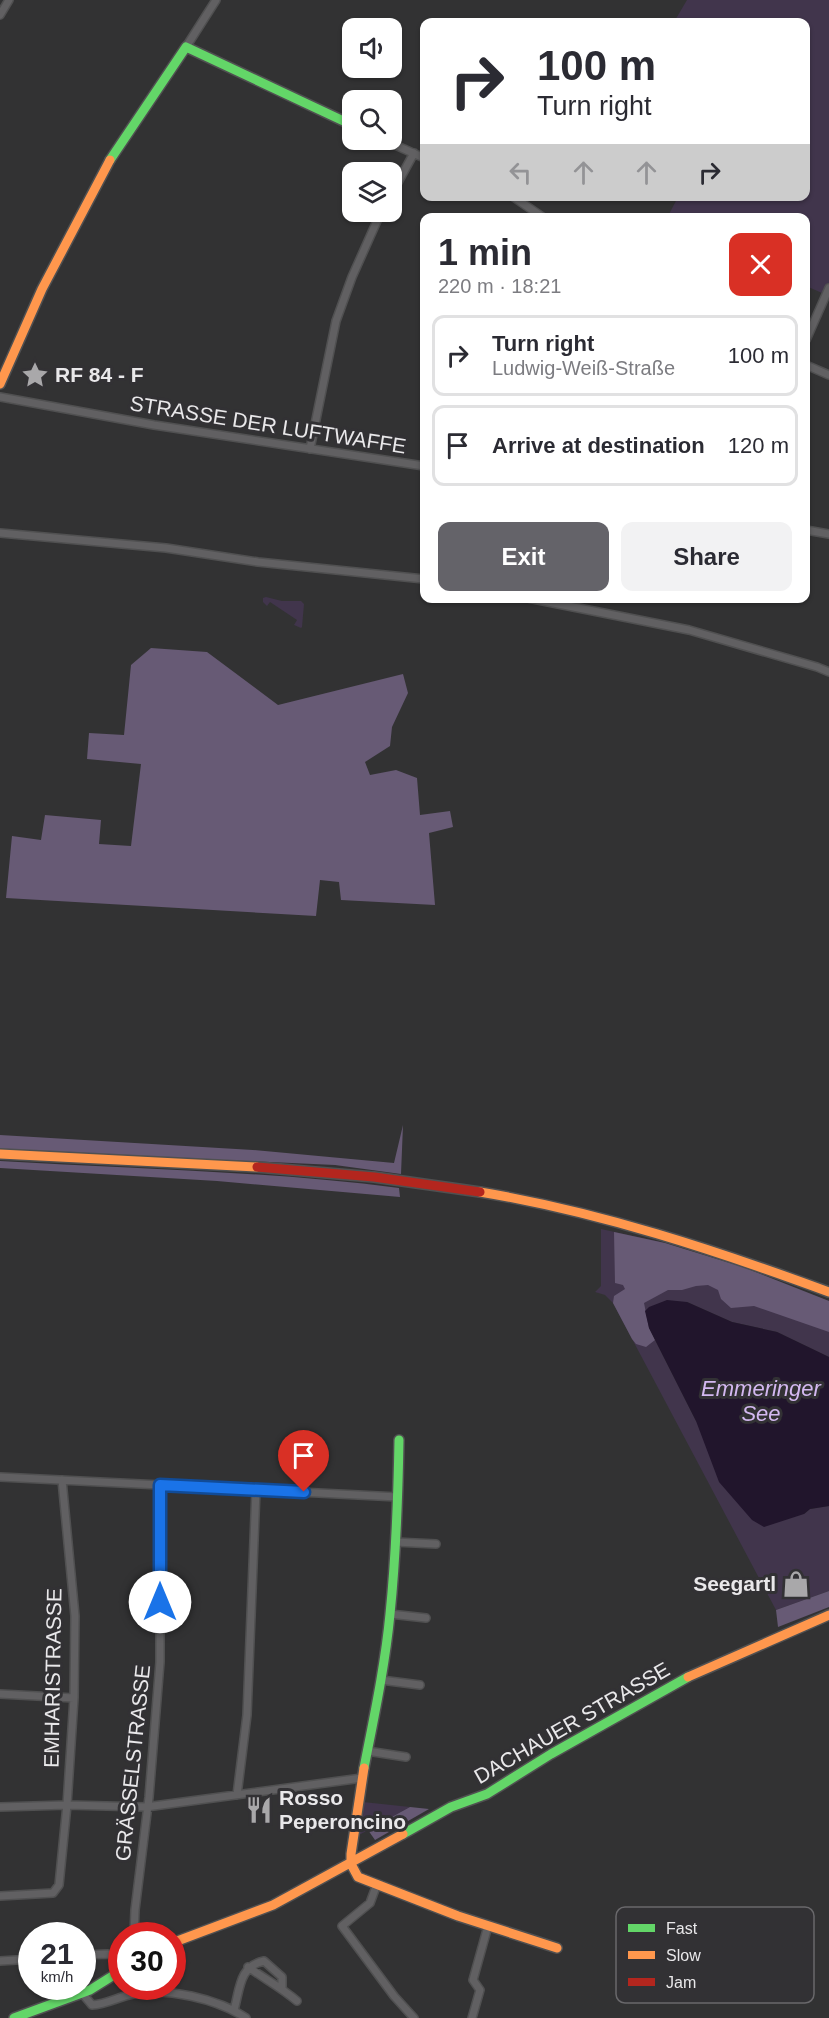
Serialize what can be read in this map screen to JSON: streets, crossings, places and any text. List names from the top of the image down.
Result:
{
  "streets": {
    "main road": ["DACHAUER STRASSE"],
    "street": ["STRASSE DER LUFTWAFFE", "EMHARISTRASSE", "GRÄSSELSTRASSE"]
  },
  "water": ["Emmeringer See"],
  "places": {
    "place": ["RF 84 - F"],
    "shop": ["Seegartl"],
    "restaurant": ["Rosso Peperoncino"]
  },
  "legend": ["Fast", "Slow", "Jam"],
  "page": {
    "turn": ["100 m", "Turn right"],
    "heading": ["1 min", "220 m · 18:21"],
    "list": [
      {
        "name": "Turn right",
        "note": "Ludwig-Weiß-Straße",
        "value": "100 m"
      },
      {
        "name": "Arrive at destination",
        "value": "120 m"
      }
    ],
    "buttons": ["Exit", "Share"],
    "speed": "21 km/h",
    "limit": "30"
  }
}
